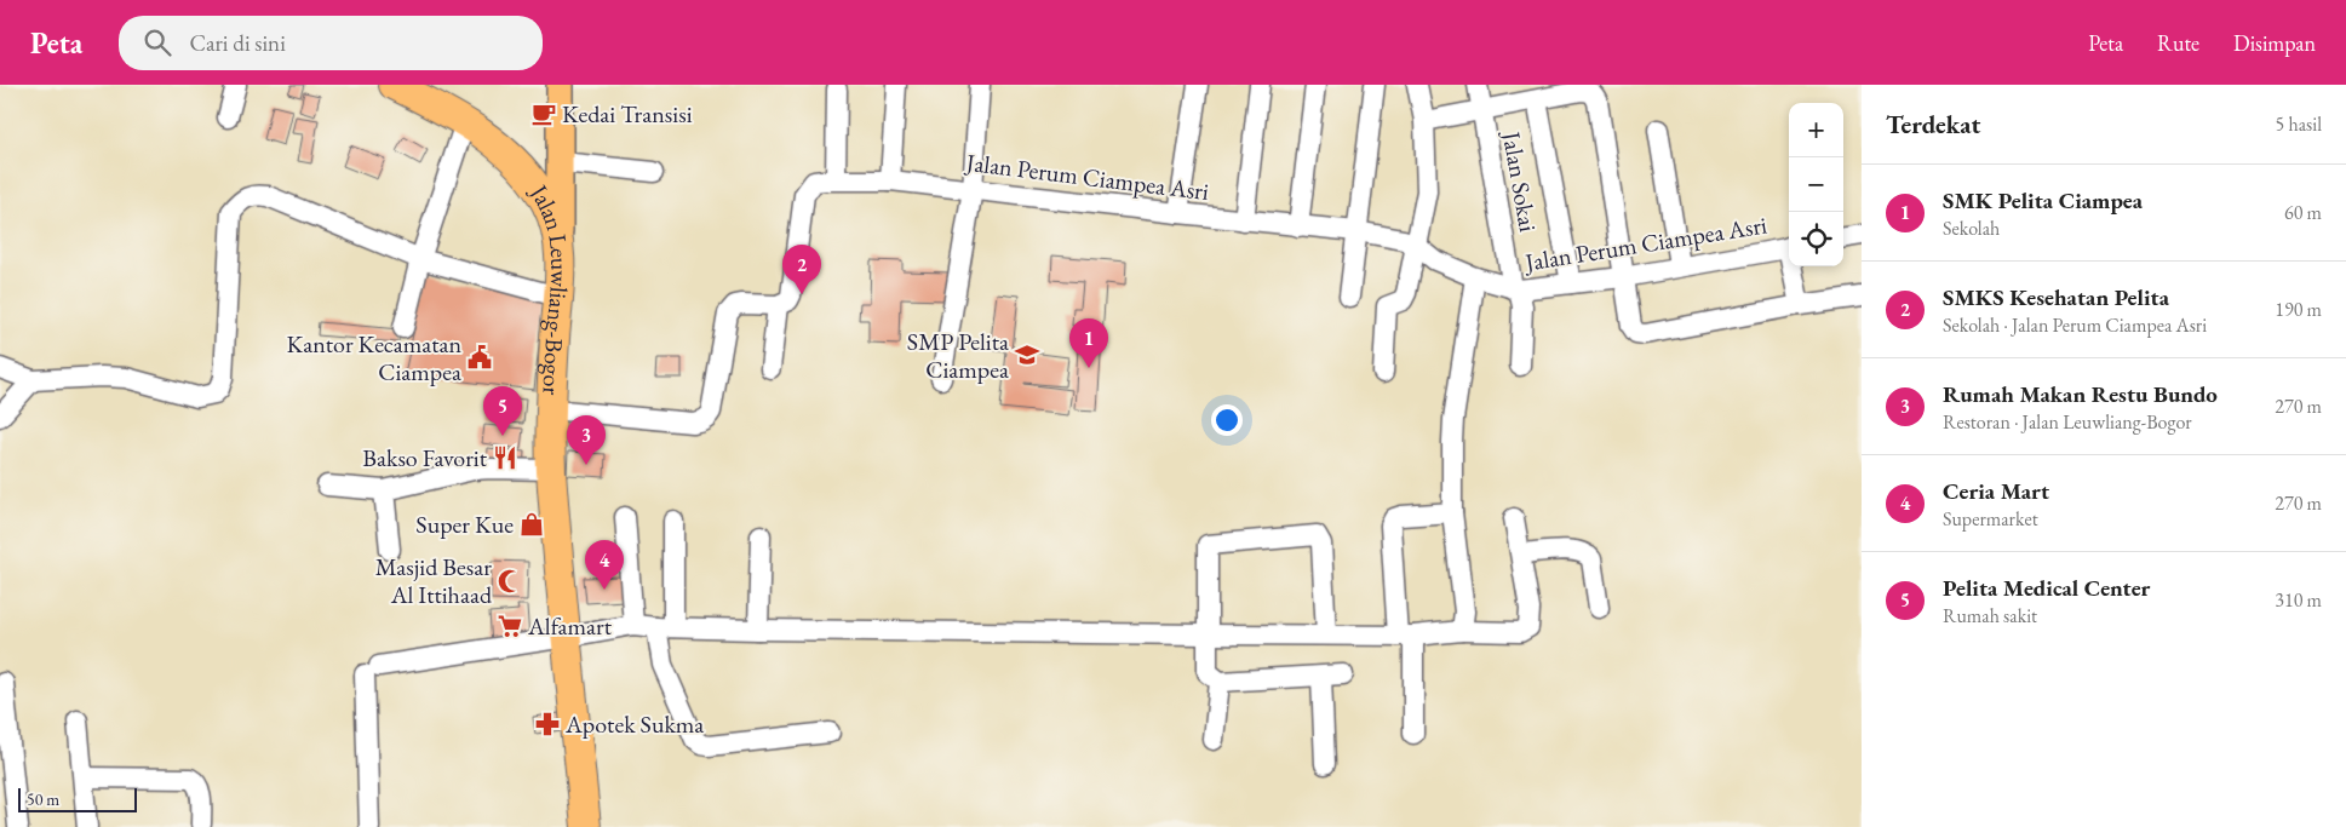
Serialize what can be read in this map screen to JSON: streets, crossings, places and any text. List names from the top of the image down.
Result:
{
  "streets": {
    "highway": ["Jalan Leuwliang-Bogor"],
    "street": ["Jalan Perum Ciampea Asri", "Jalan Sokai"]
  },
  "crossings": [
    ["Jalan Perum Ciampea Asri", "Jalan Sokai"]
  ],
  "places": {
    "cafe": ["Kedai Transisi"],
    "school or university": ["SMP Pelita Ciampea"],
    "public building": ["Kantor Kecamatan Ciampea"],
    "restaurant": ["Bakso Favorit"],
    "shop": ["Super Kue"],
    "mosque": ["Masjid Besar Al Ittihaad"],
    "supermarket": ["Alfamart"],
    "pharmacy": ["Apotek Sukma"]
  },
  "scale_bar": "50 m",
  "page": {
    "header": "Peta",
    "search": "Cari di sini",
    "nav": ["Peta", "Rute", "Disimpan"],
    "heading": ["Terdekat", "5 hasil"],
    "map_buttons": ["+", "−"],
    "list": [
      {
        "mark": "1",
        "name": "SMK Pelita Ciampea",
        "note": "Sekolah",
        "value": "60 m"
      },
      {
        "mark": "2",
        "name": "SMKS Kesehatan Pelita",
        "note": "Sekolah · Jalan Perum Ciampea Asri",
        "value": "190 m"
      },
      {
        "mark": "3",
        "name": "Rumah Makan Restu Bundo",
        "note": "Restoran · Jalan Leuwliang-Bogor",
        "value": "270 m"
      },
      {
        "mark": "4",
        "name": "Ceria Mart",
        "note": "Supermarket",
        "value": "270 m"
      },
      {
        "mark": "5",
        "name": "Pelita Medical Center",
        "note": "Rumah sakit",
        "value": "310 m"
      }
    ],
    "pins": [
      "2",
      "1",
      "5",
      "3",
      "4"
    ],
    "scale": "50 m"
  }
}
